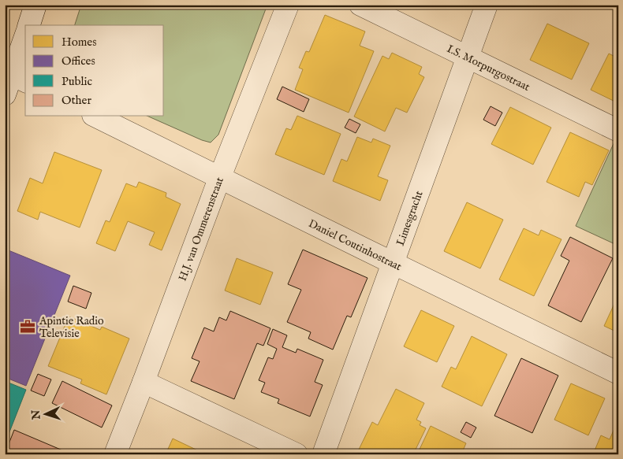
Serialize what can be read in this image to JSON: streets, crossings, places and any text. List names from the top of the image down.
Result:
{
  "streets": {
    "street": [
      "I.S. Morpurgostraat",
      "Limesgracht",
      "H.J. van Ommerenstraat",
      "Daniel Coutinhostraat"
    ]
  },
  "crossings": [
    ["I.S. Morpurgostraat", "Limesgracht"],
    ["Limesgracht", "Daniel Coutinhostraat"],
    ["H.J. van Ommerenstraat", "Daniel Coutinhostraat"]
  ],
  "places": {
    "office": ["Apintie Radio Televisie"]
  },
  "legend": [
    "Homes",
    "Offices",
    "Public",
    "Other"
  ],
  "north": "left"
}
